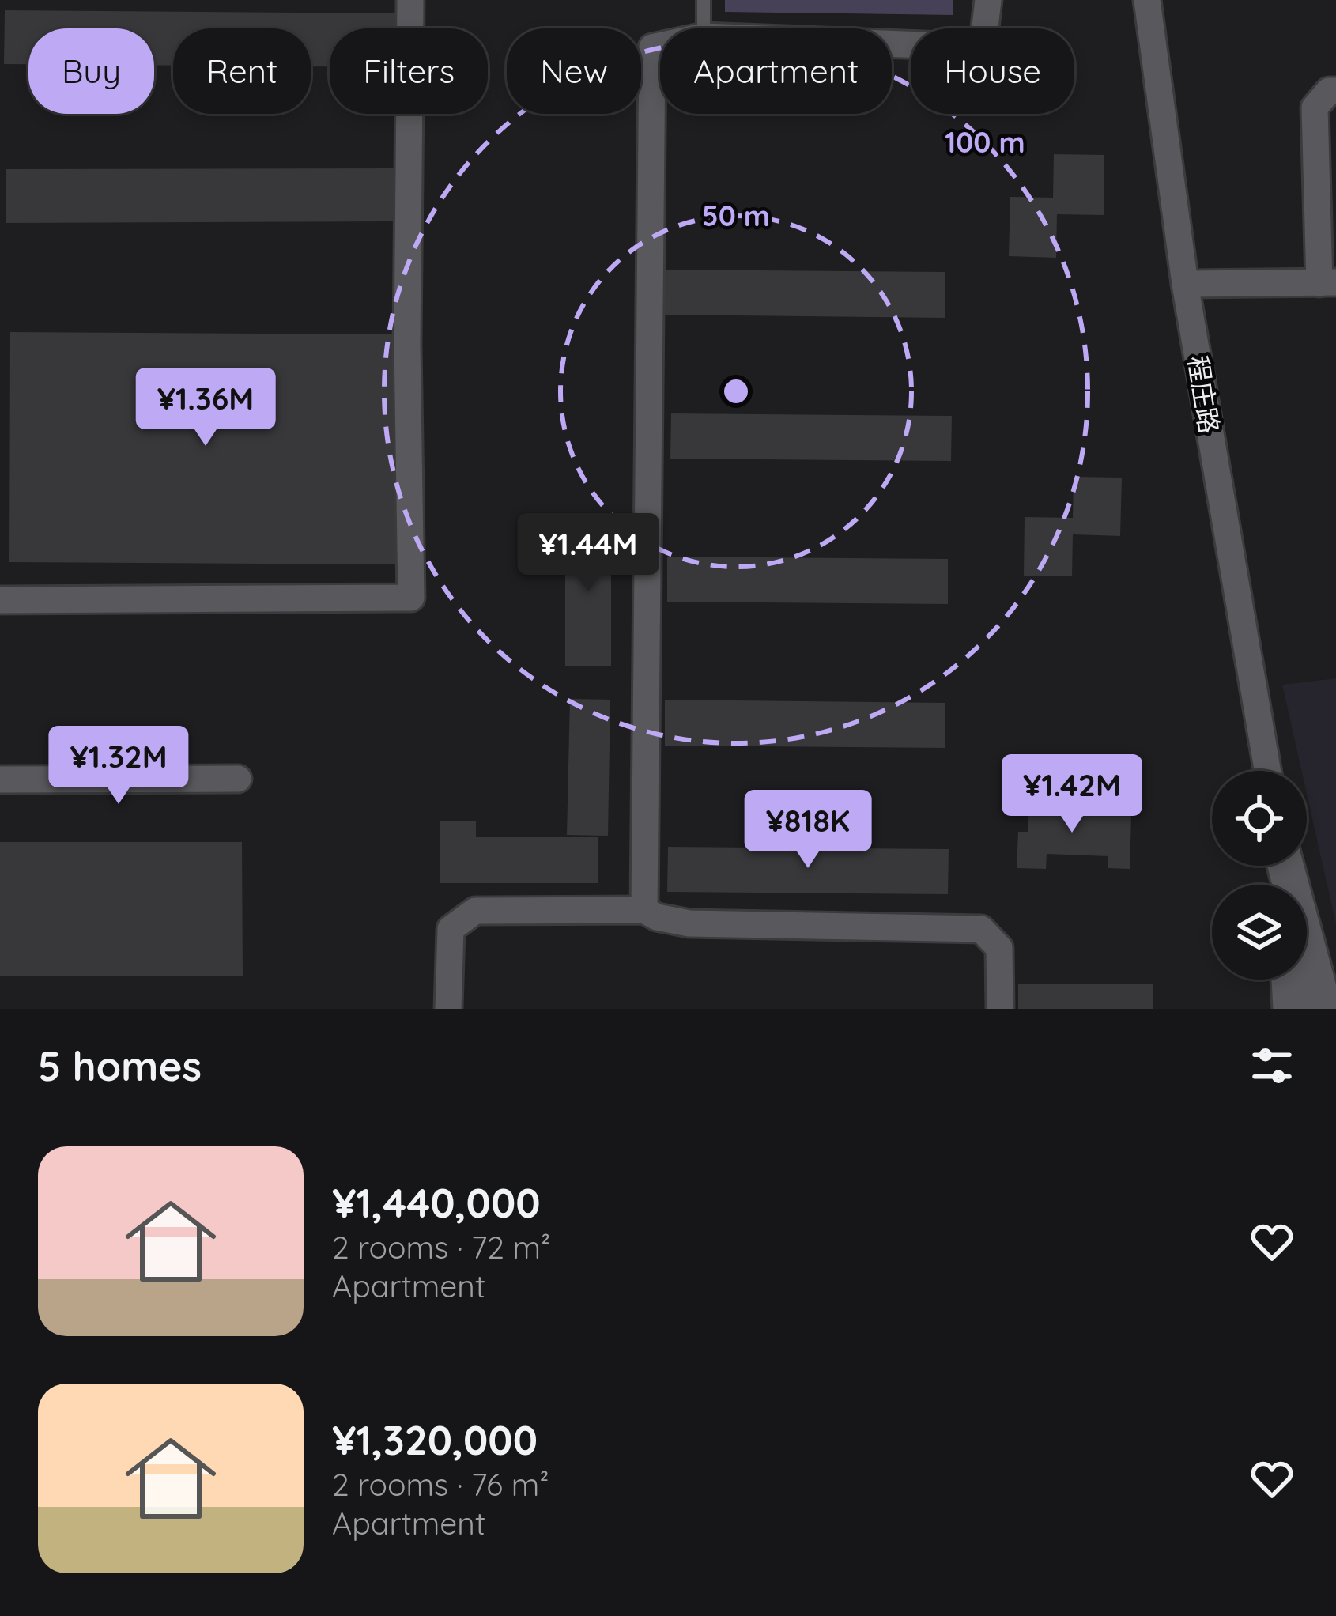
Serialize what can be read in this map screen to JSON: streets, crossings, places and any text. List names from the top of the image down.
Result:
{
  "streets": {
    "street": ["程庄路"]
  },
  "page": {
    "chip": [
      "Buy",
      "Rent",
      "Filters",
      "New",
      "Apartment",
      "House"
    ],
    "price": [
      "¥1.36M",
      "¥1.44M",
      "¥1.32M",
      "¥1.42M",
      "¥818K"
    ],
    "heading": "5 homes",
    "list": [
      {
        "name": "¥1,440,000",
        "note": "2 rooms · 72 m² · Apartment"
      },
      {
        "name": "¥1,320,000",
        "note": "2 rooms · 76 m² · Apartment"
      }
    ]
  },
  "rings": ["100 m", "50 m"]
}
